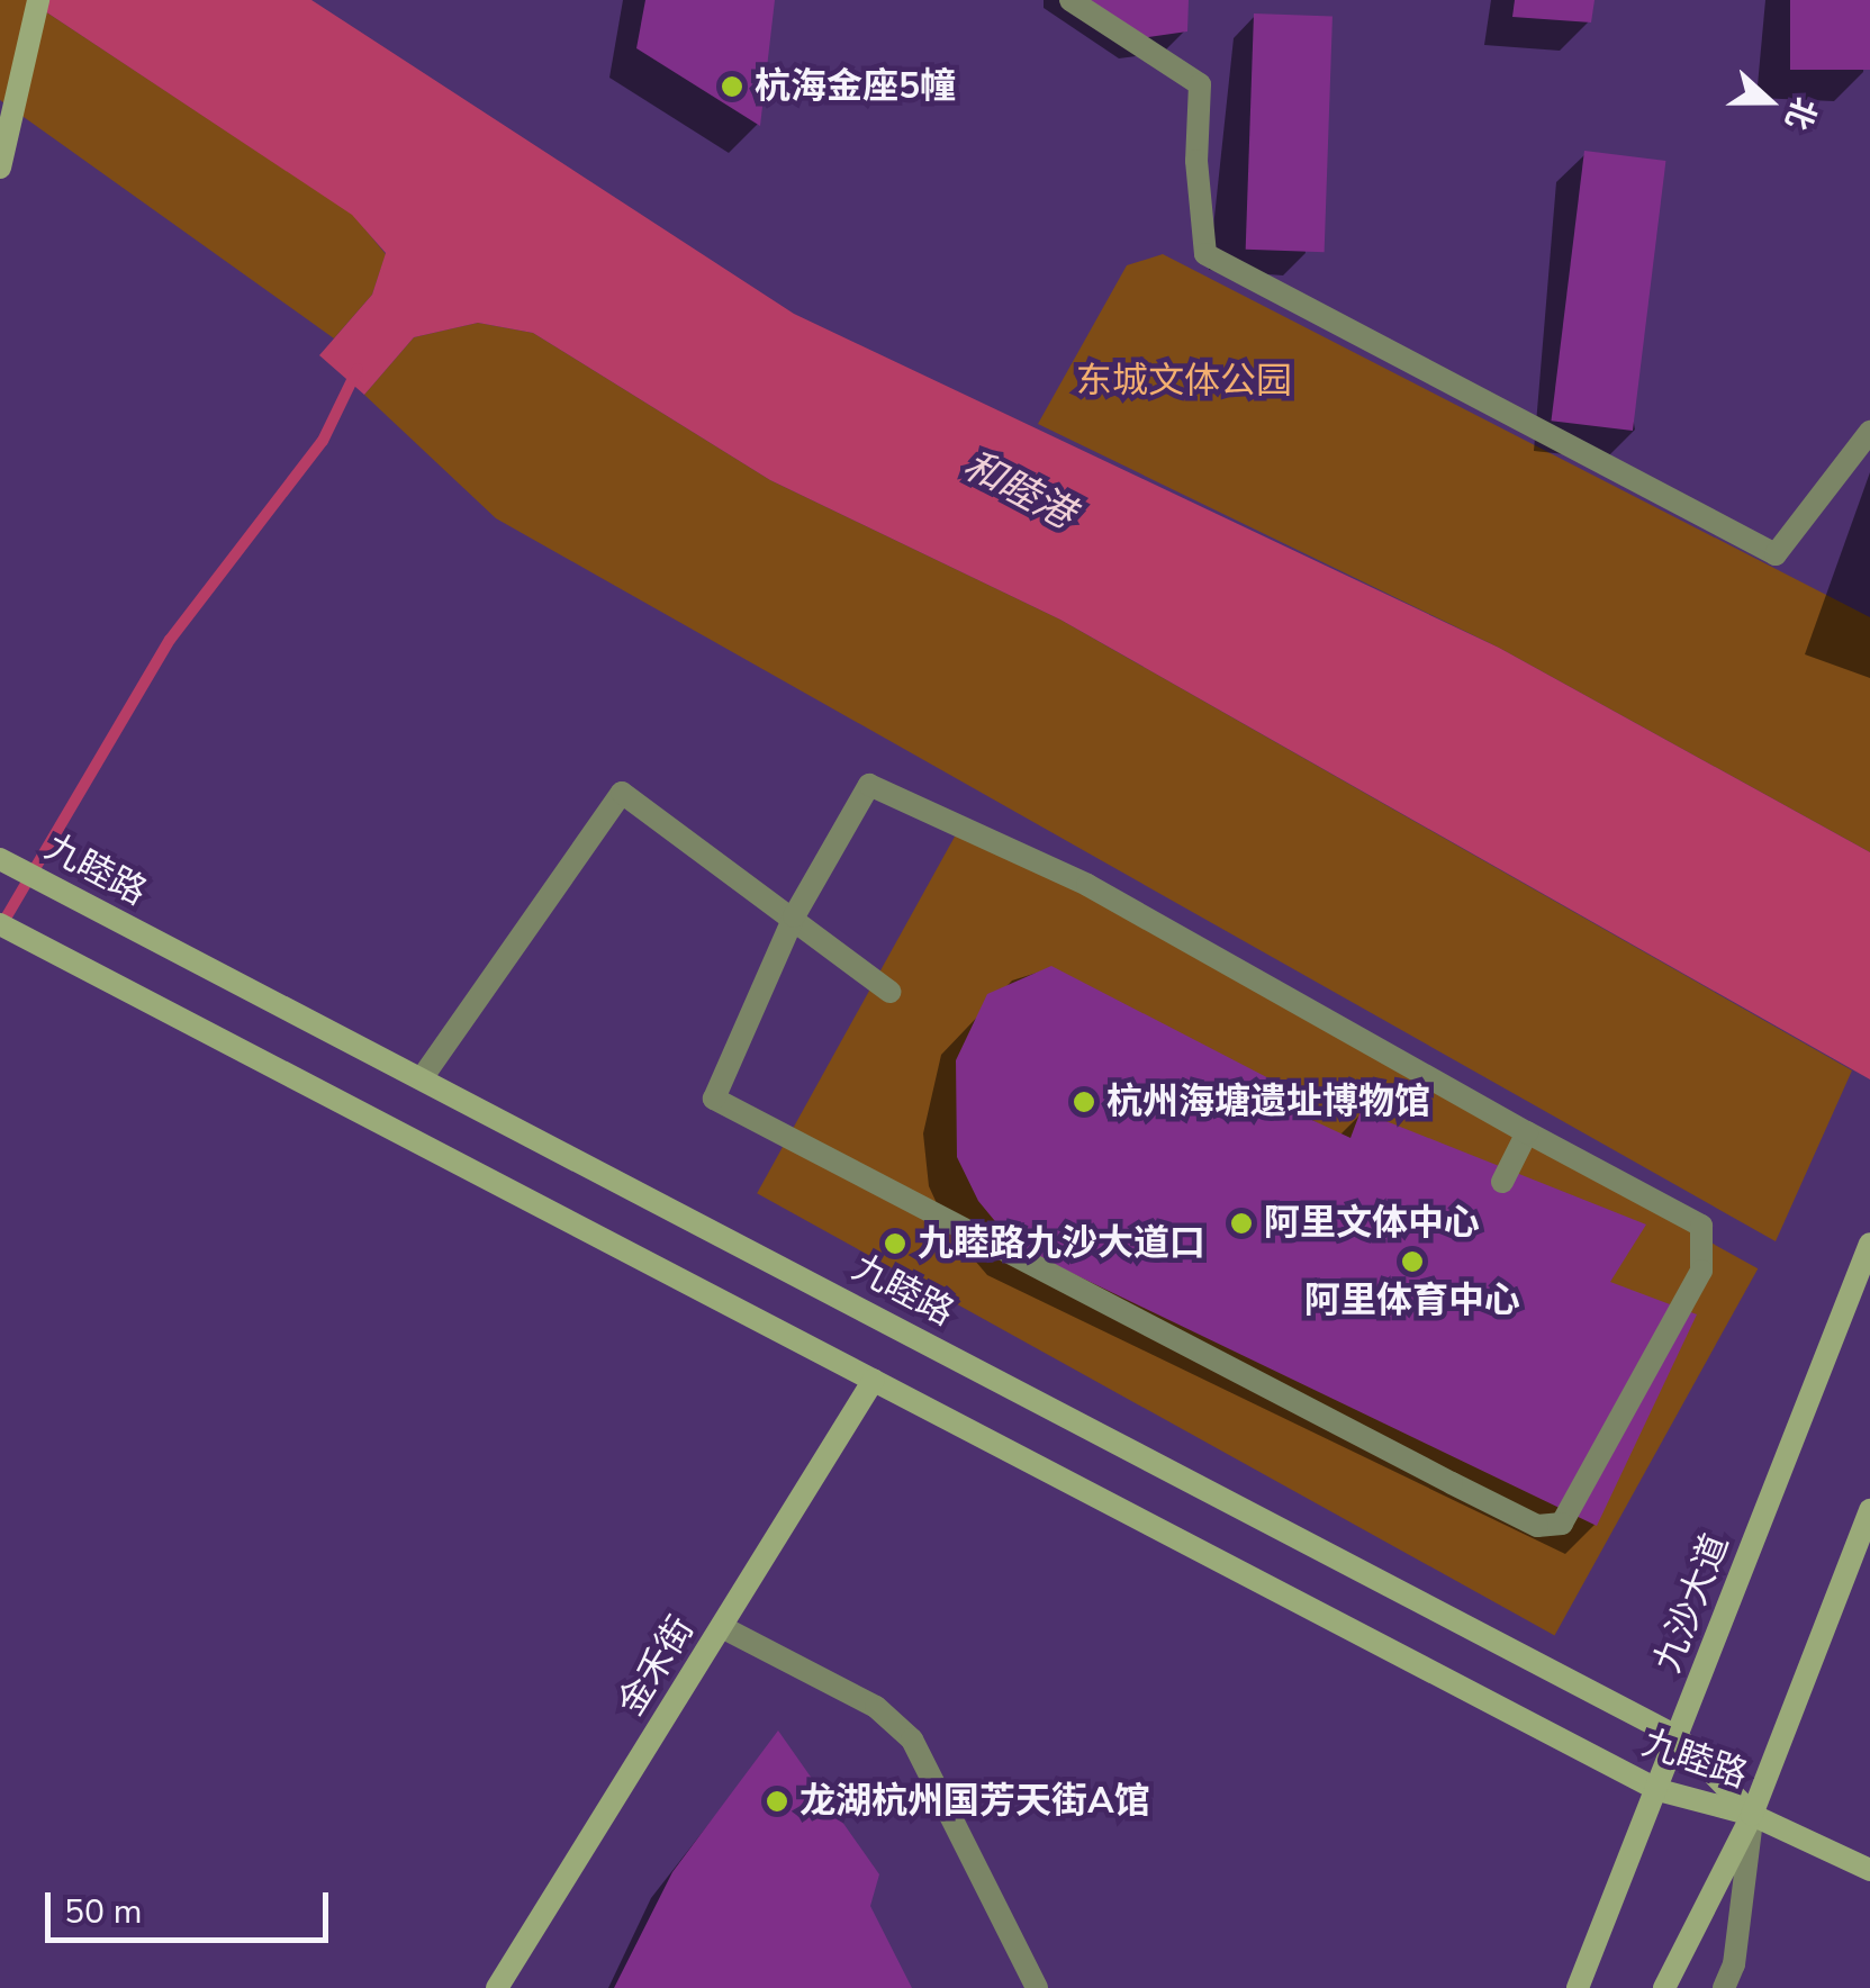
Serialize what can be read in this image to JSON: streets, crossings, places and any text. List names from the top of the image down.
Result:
{
  "streets": {
    "street": ["九睦路", "九沙大道", "金禾街"]
  },
  "crossings": [
    ["九睦路", "九沙大道"],
    ["九睦路", "金禾街"]
  ],
  "water": ["和睦港"],
  "parks": ["东城文体公园"],
  "places": [
    "杭海金座5幢",
    "杭州海塘遗址博物馆",
    "阿里文体中心",
    "九睦路九沙大道口",
    "阿里体育中心",
    "龙湖杭州国芳天街A馆"
  ],
  "scale_bar": "50 m",
  "north": "right"
}
